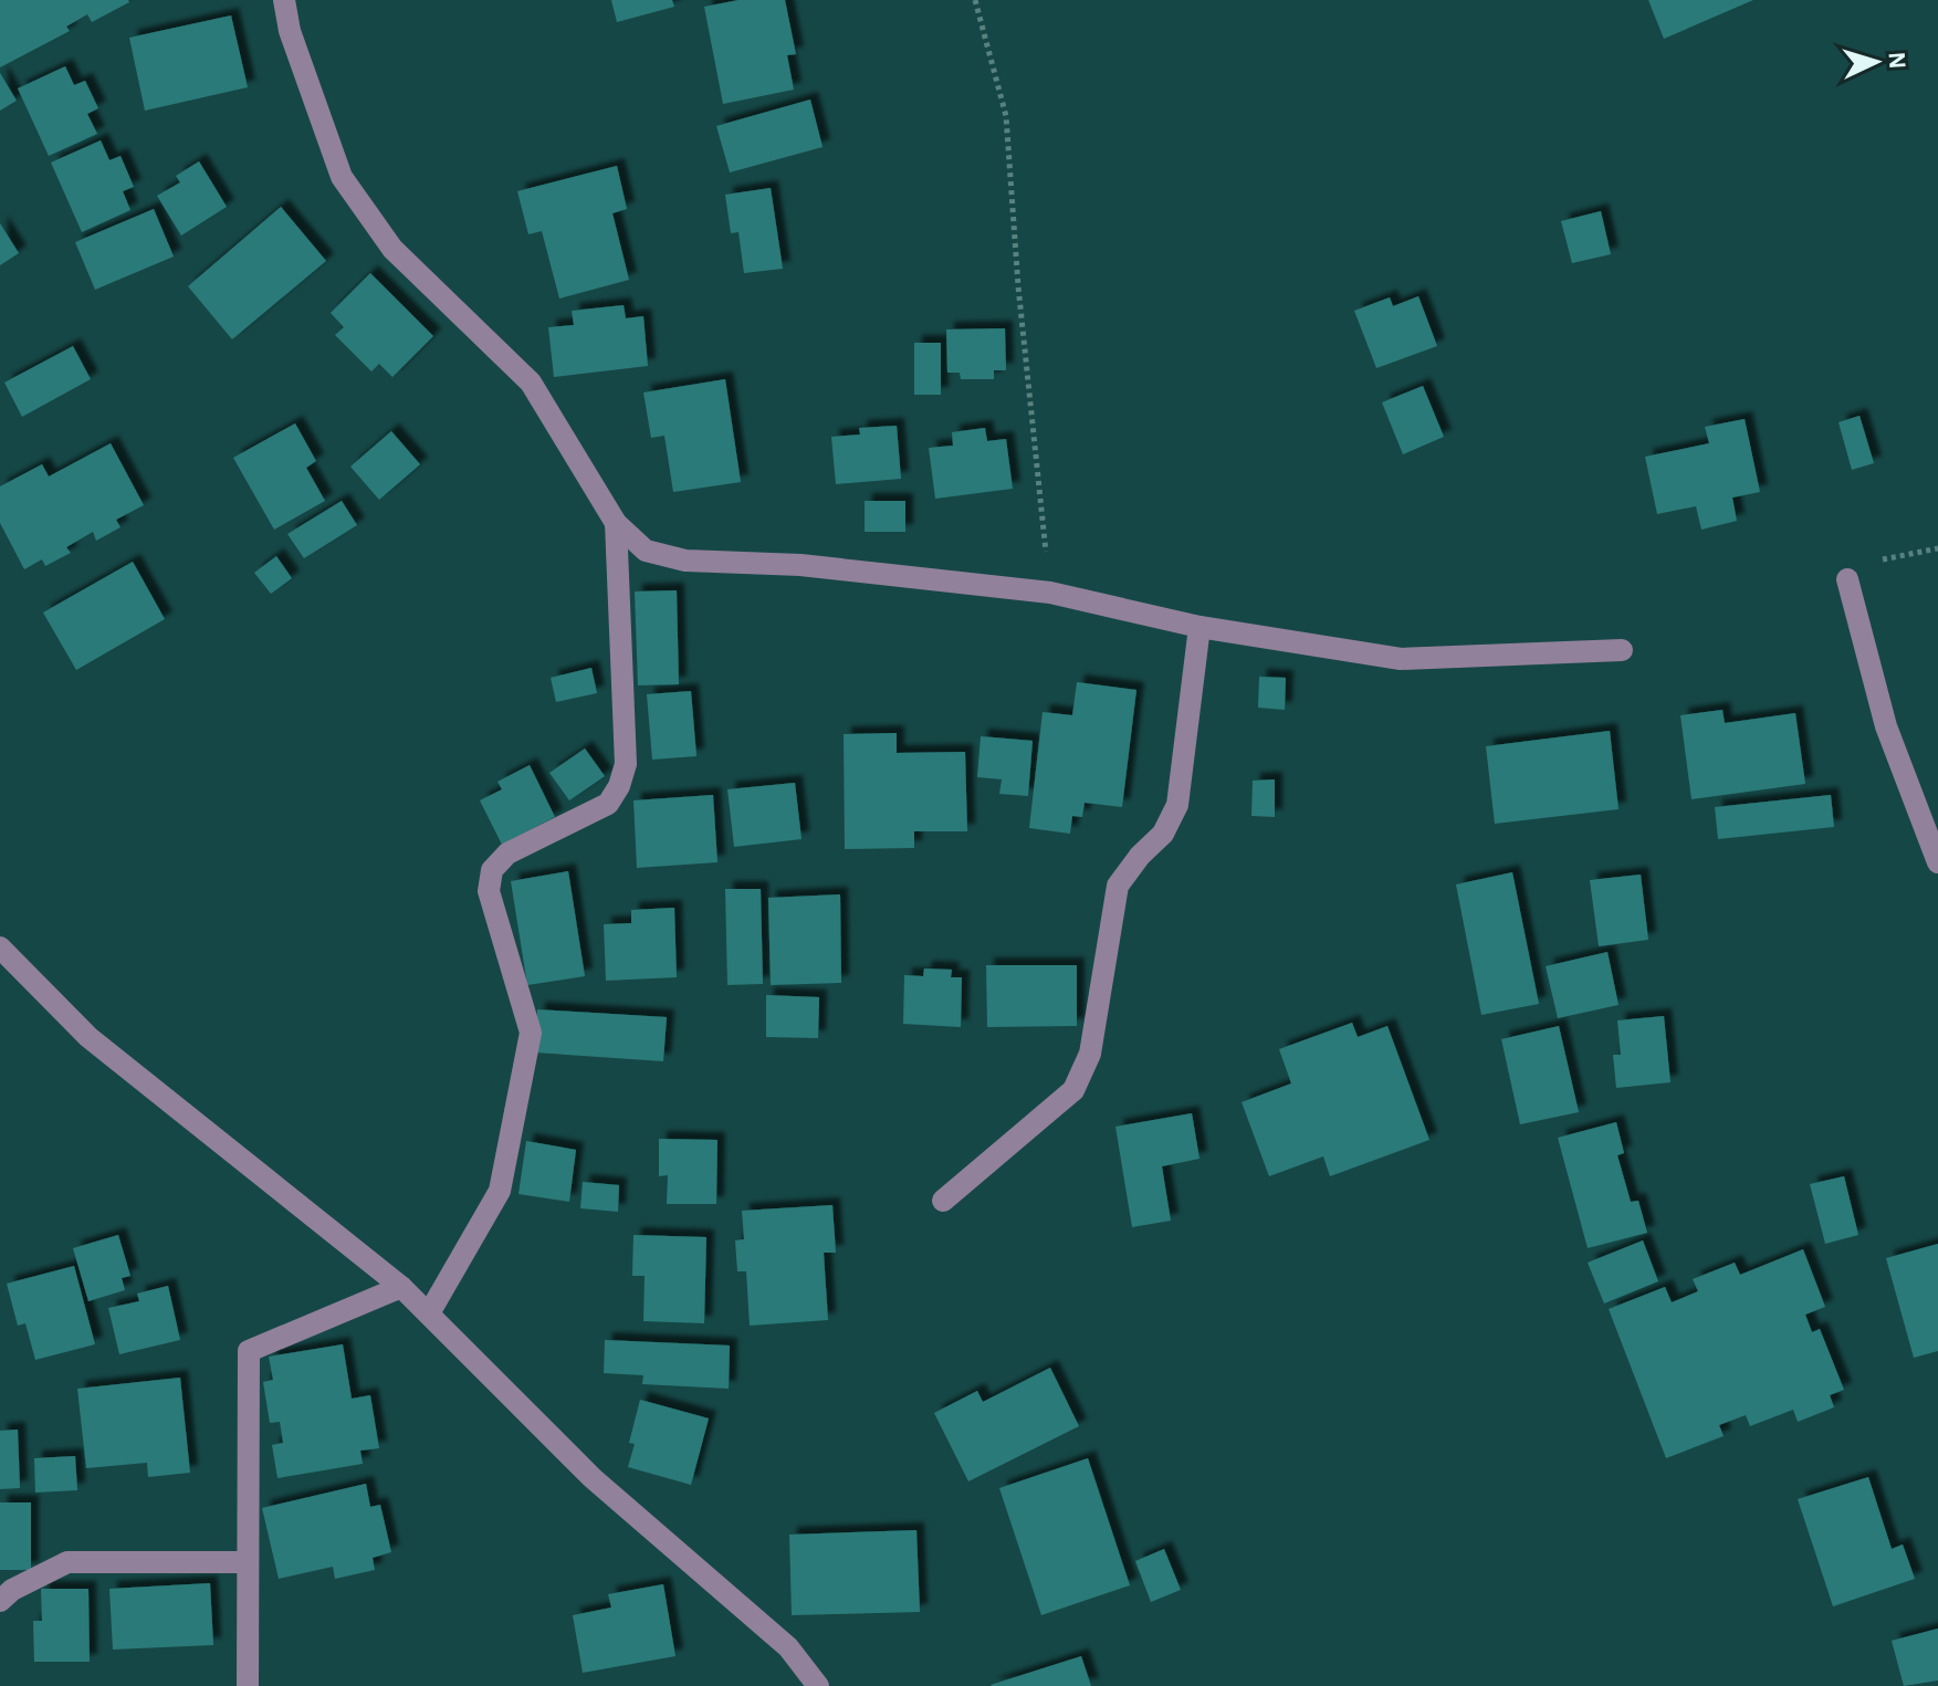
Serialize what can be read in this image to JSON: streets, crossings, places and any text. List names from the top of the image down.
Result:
{
  "north": "right"
}
